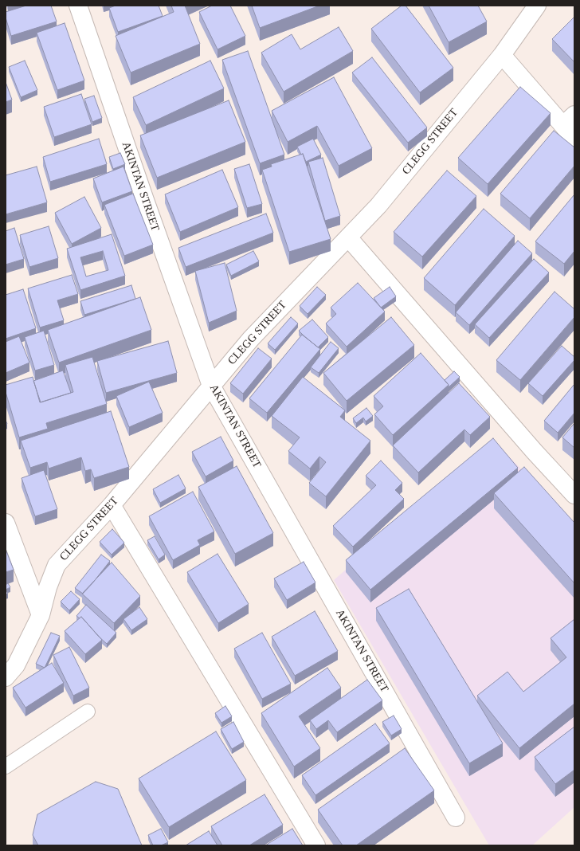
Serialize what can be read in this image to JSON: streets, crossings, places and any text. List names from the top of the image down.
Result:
{
  "streets": {
    "street": ["CLEGG STREET", "AKINTAN STREET"]
  },
  "crossings": [
    ["CLEGG STREET", "AKINTAN STREET"]
  ]
}
